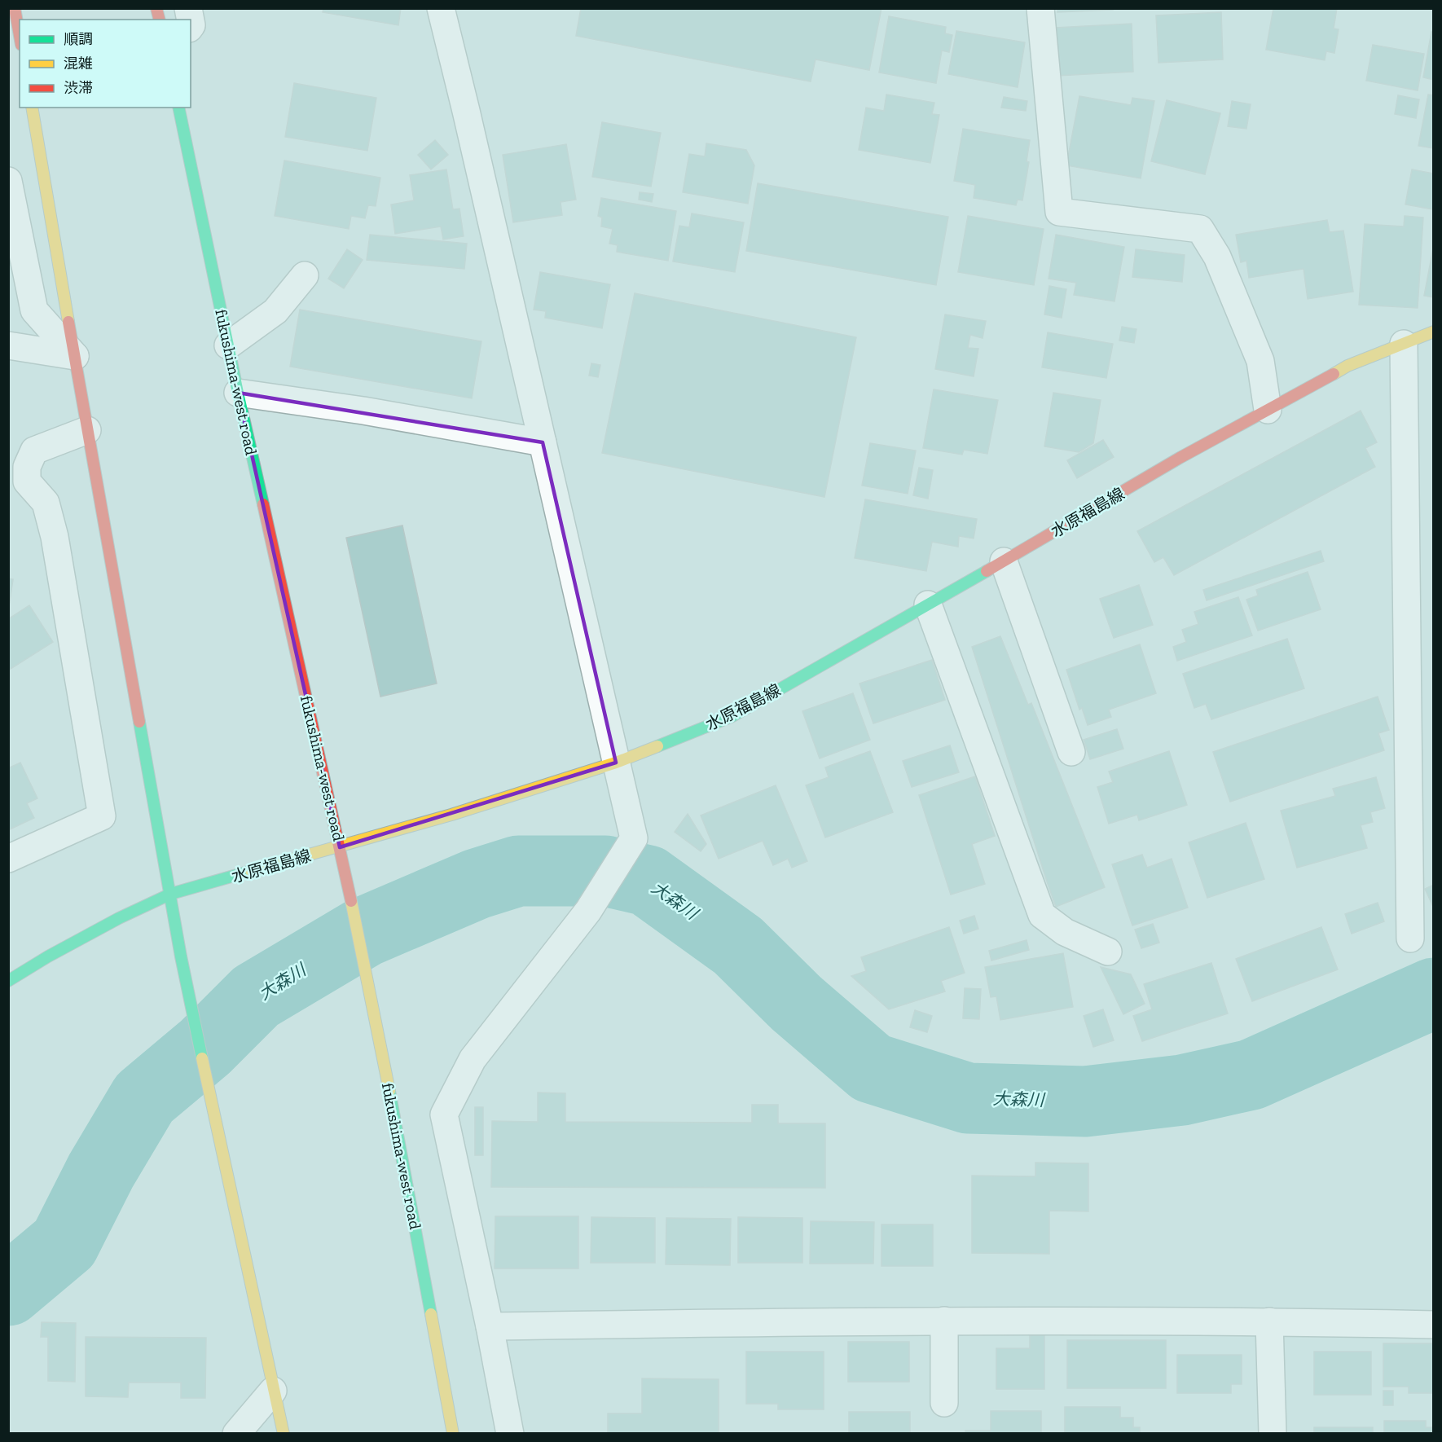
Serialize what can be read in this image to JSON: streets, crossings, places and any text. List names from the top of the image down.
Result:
{
  "streets": {
    "main road": ["fukushima-west road", "水原福島線"]
  },
  "crossings": [
    ["fukushima-west road", "水原福島線"]
  ],
  "water": ["大森川"],
  "legend": ["順調", "混雑", "渋滞"]
}
